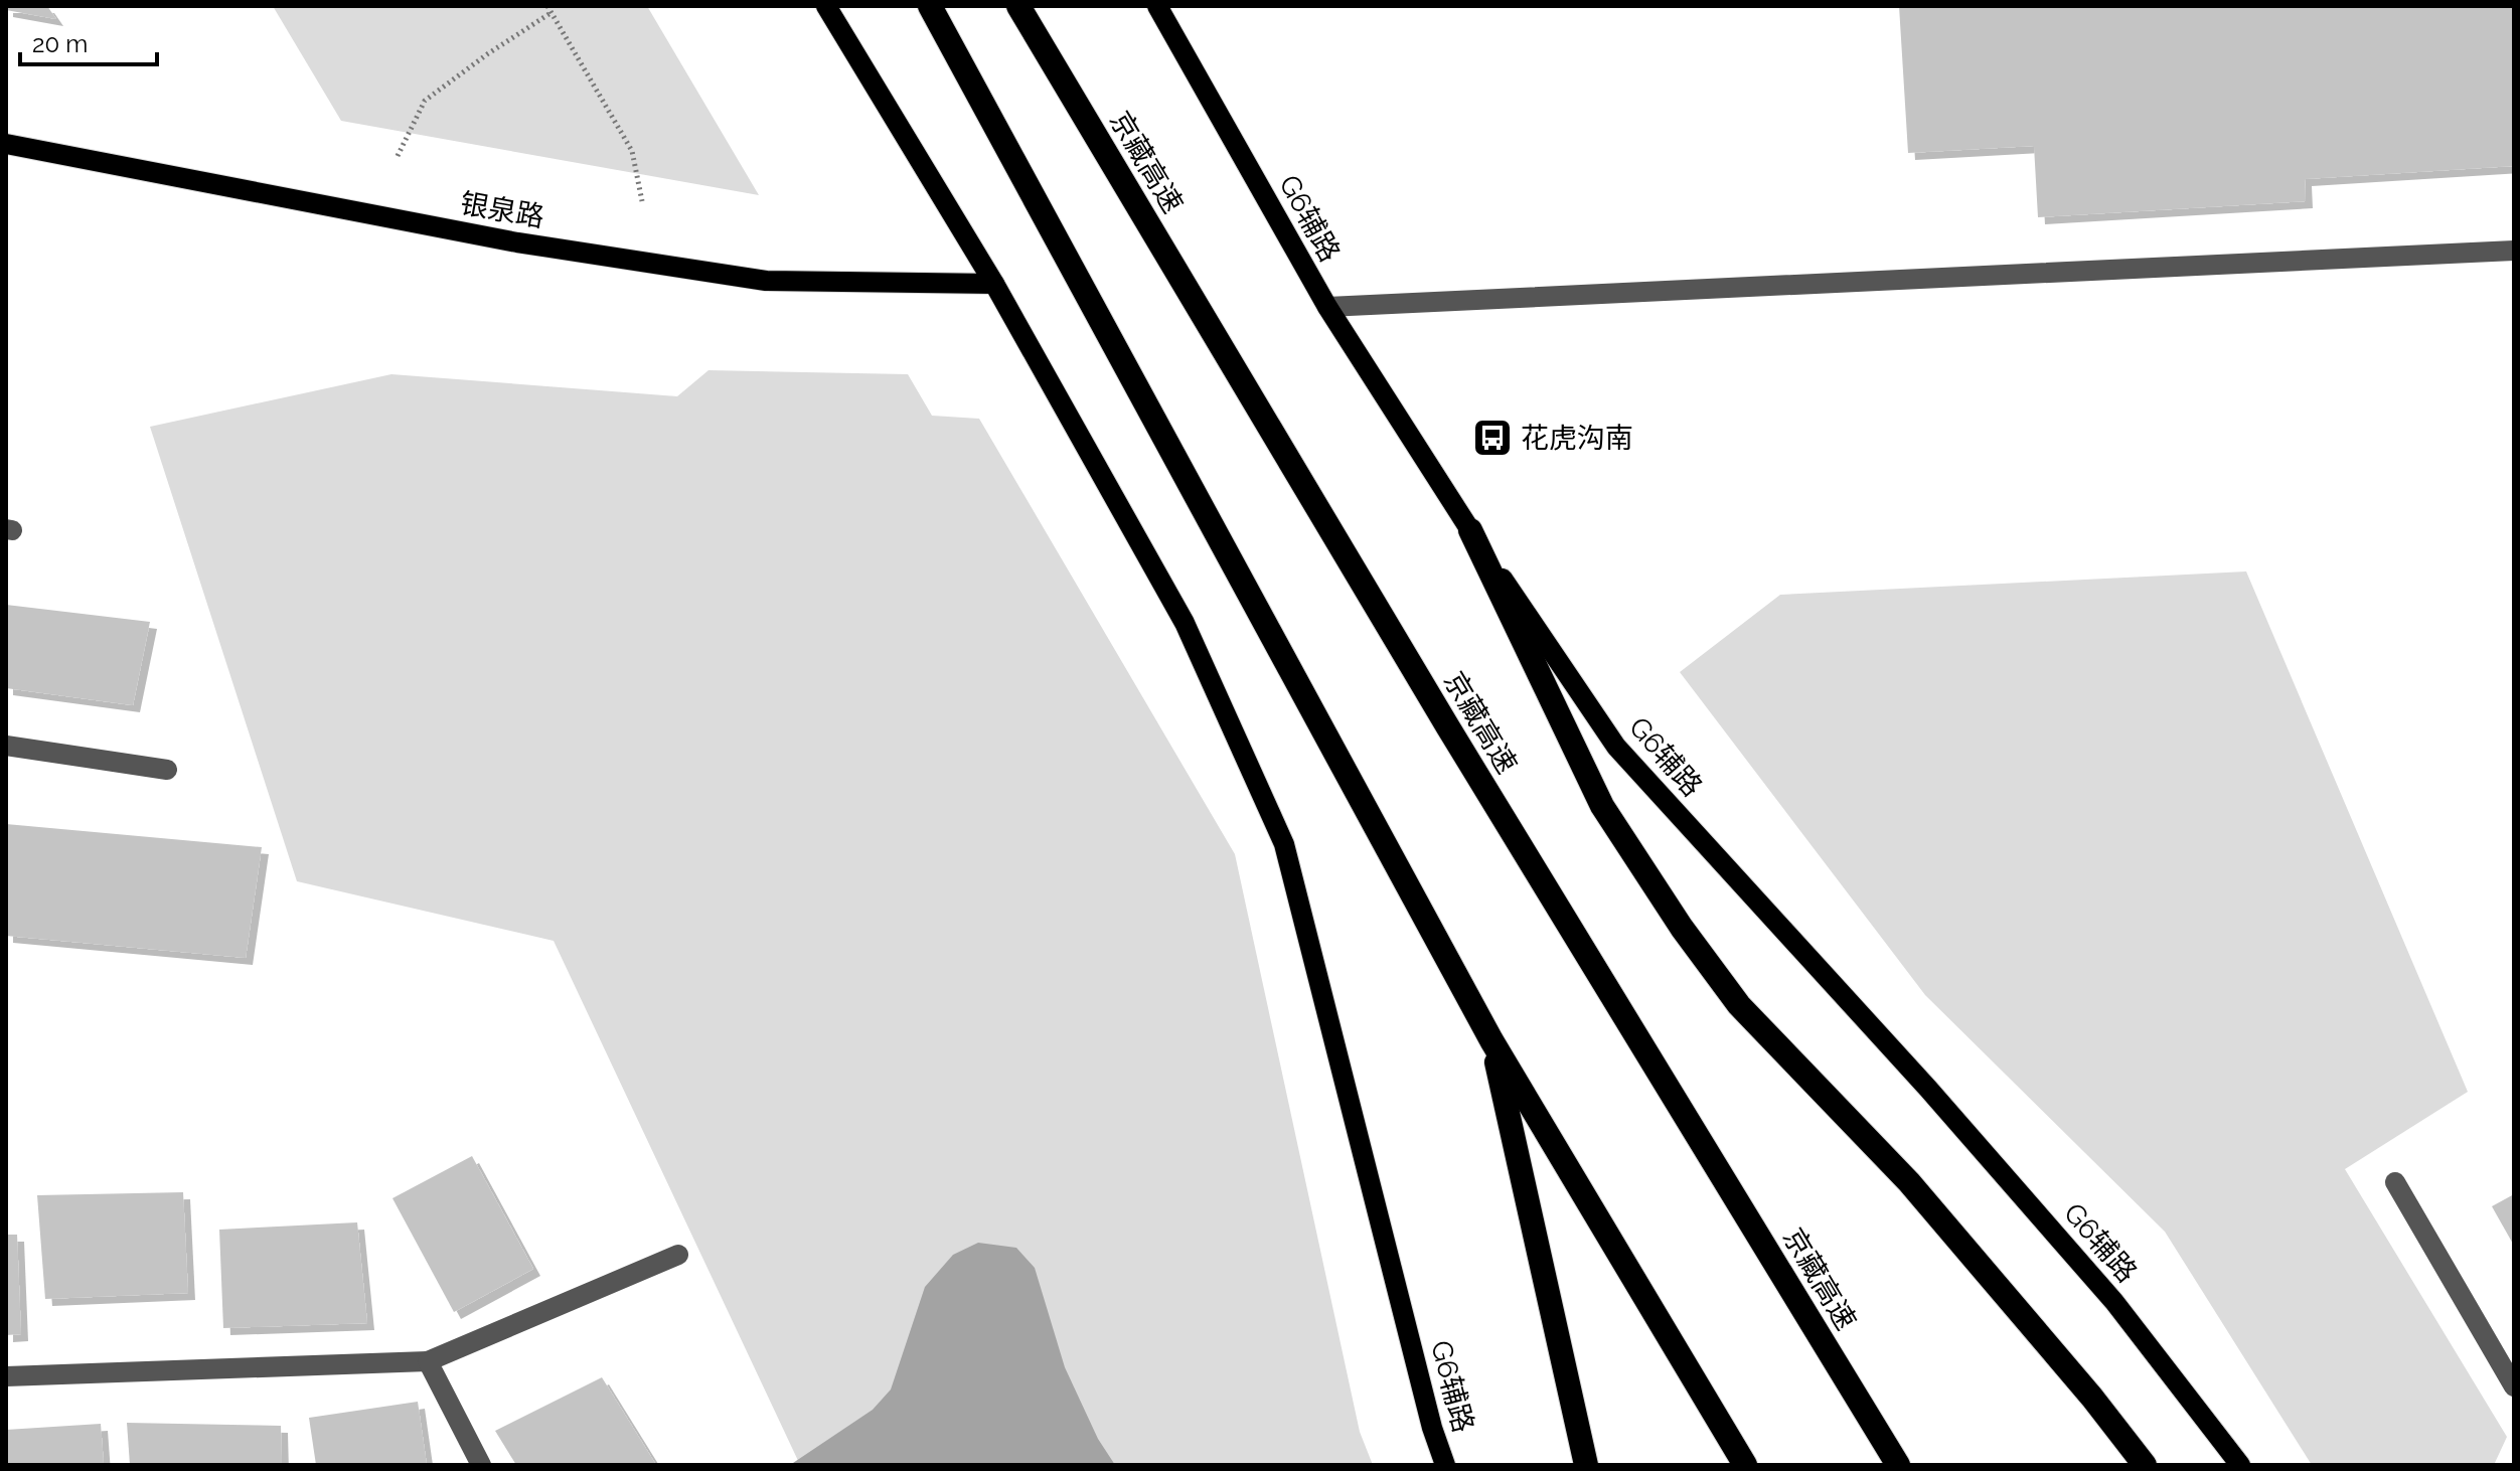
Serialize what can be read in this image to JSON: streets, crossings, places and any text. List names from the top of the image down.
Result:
{
  "streets": {
    "highway": ["京藏高速"],
    "main road": ["银泉路", "G6辅路"]
  },
  "crossings": [
    ["银泉路", "G6辅路"]
  ],
  "places": {
    "bus stop": ["花虎沟南"]
  },
  "scale_bar": "20 m"
}
